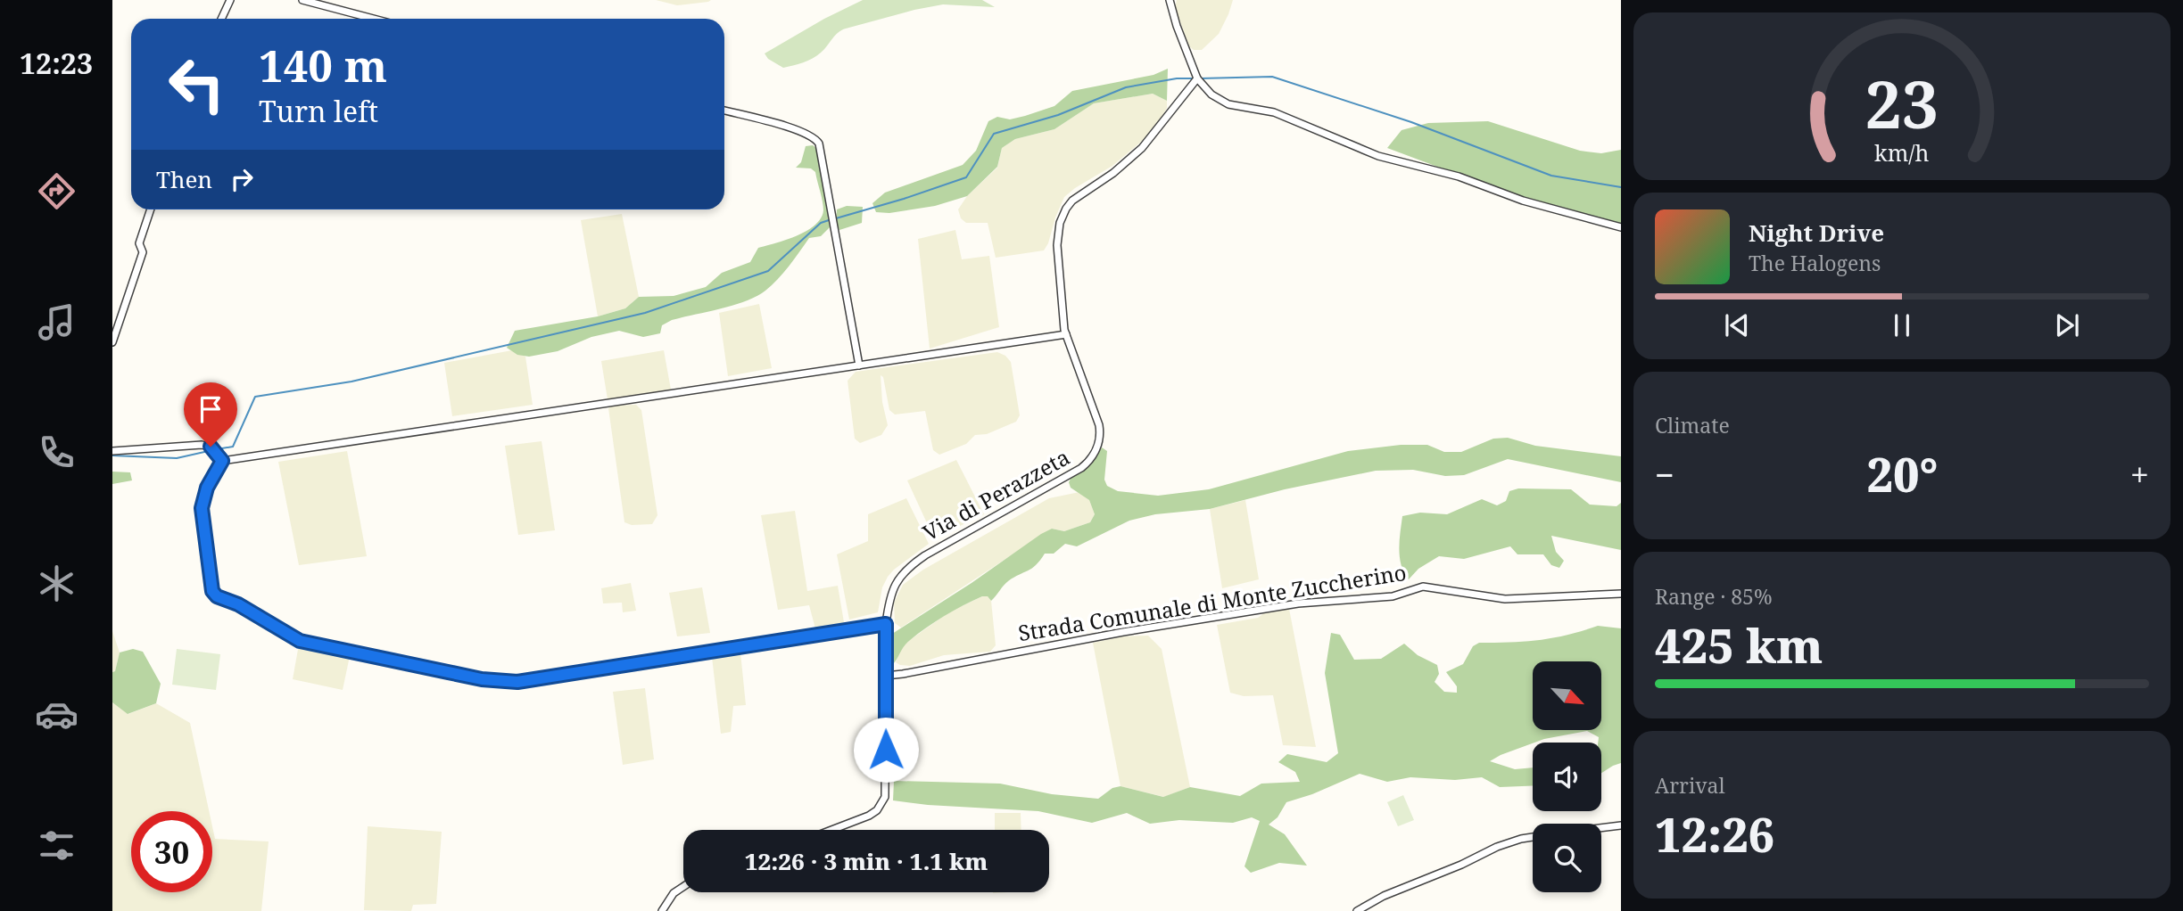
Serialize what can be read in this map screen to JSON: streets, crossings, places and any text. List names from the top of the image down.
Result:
{
  "streets": {
    "street": ["Via di Perazzeta", "Strada Comunale di Monte Zuccherino"]
  },
  "crossings": [
    ["Via di Perazzeta", "Strada Comunale di Monte Zuccherino"]
  ],
  "north": "bottom right",
  "page": {
    "tabs": "12:23",
    "turn": ["140 m", "Turn left"],
    "then": "Then",
    "song": ["Night Drive", "The Halogens"],
    "tile": [
      "Climate",
      ["Range · 85%", "425 km"],
      ["Arrival", "12:26"]
    ],
    "heat": ["−", "20°", "+"],
    "limit": "30",
    "trip": "12:26 · 3 min · 1.1 km",
    "gauge": ["23", "km/h"]
  }
}
